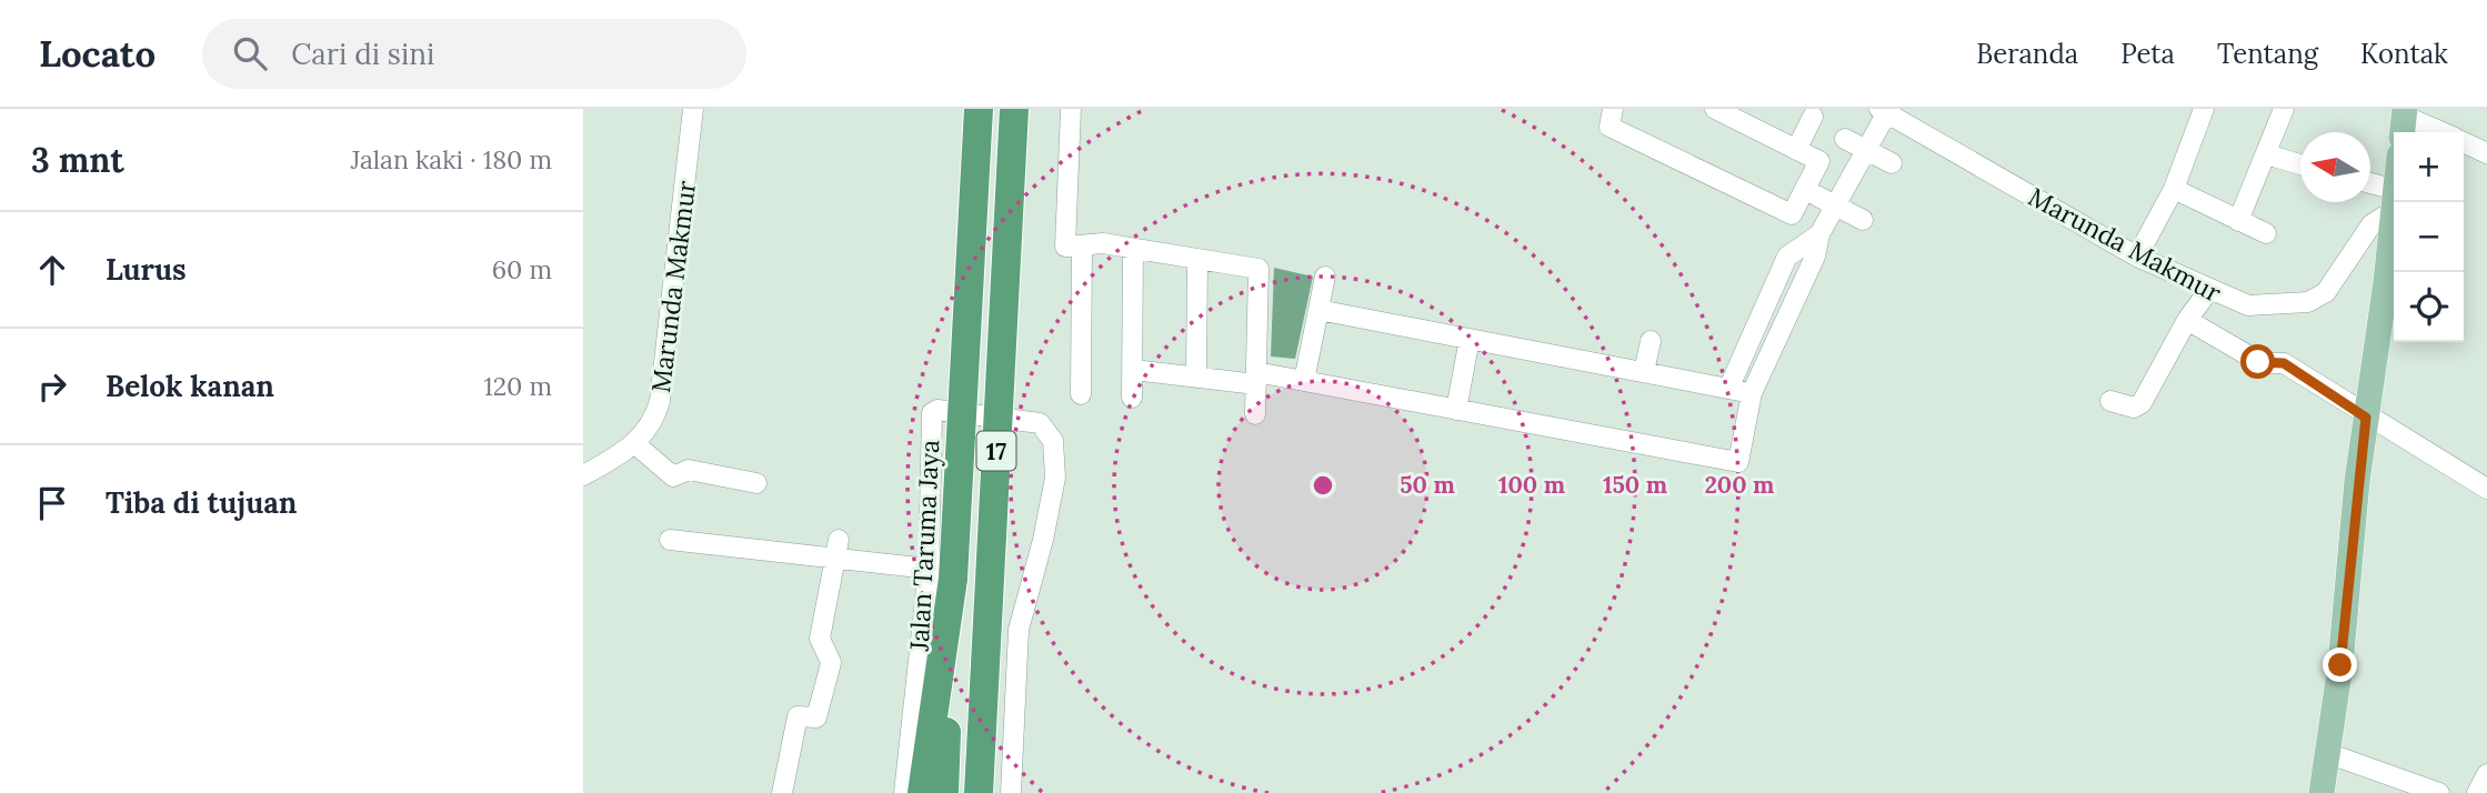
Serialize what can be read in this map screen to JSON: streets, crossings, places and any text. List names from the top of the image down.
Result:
{
  "streets": {
    "highway": ["17"],
    "street": ["Marunda Makmur", "Jalan Taruma Jaya"]
  },
  "crossings": [
    ["17", "Jalan Taruma Jaya"]
  ],
  "north": "left",
  "page": {
    "header": "Locato",
    "search": "Cari di sini",
    "nav": [
      "Beranda",
      "Peta",
      "Tentang",
      "Kontak"
    ],
    "heading": ["3 mnt", "Jalan kaki · 180 m"],
    "map_buttons": ["+", "−"],
    "list": [
      ["Lurus", "60 m"],
      ["Belok kanan", "120 m"],
      "Tiba di tujuan"
    ]
  },
  "rings": [
    "50 m",
    "100 m",
    "150 m",
    "200 m"
  ]
}
